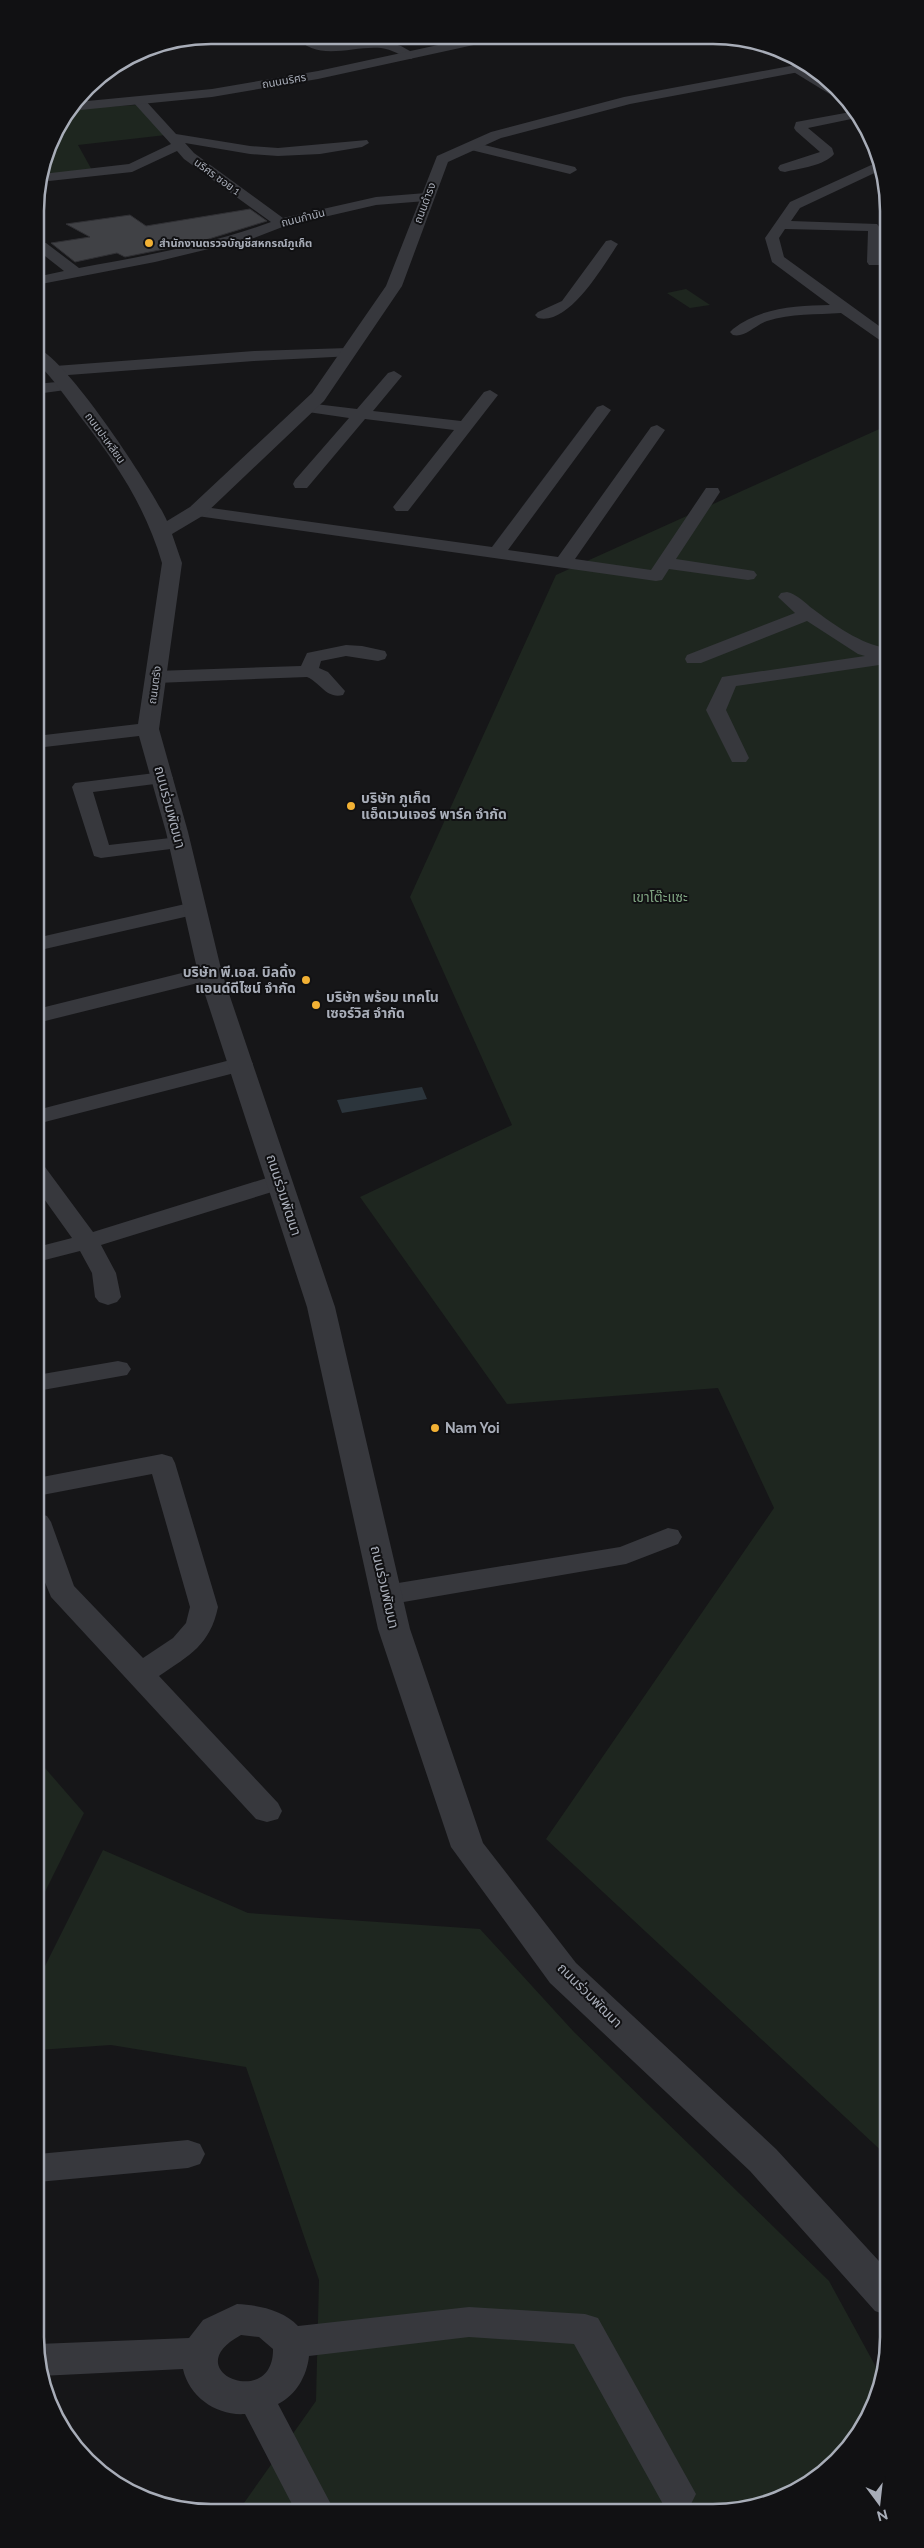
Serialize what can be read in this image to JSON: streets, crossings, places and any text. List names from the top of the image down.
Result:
{
  "streets": {
    "street": [
      "ถนนนริศร",
      "นริศร ซอย 1",
      "ถนนดำรง",
      "ถนนกำนัน",
      "ถนนปะเหลียน",
      "ถนนตรัง",
      "ถนนร่วมพัฒนา"
    ]
  },
  "crossings": [
    ["ถนนนริศร", "นริศร ซอย 1"],
    ["นริศร ซอย 1", "ถนนกำนัน"],
    ["ถนนดำรง", "ถนนกำนัน"],
    ["ถนนดำรง", "ถนนปะเหลียน"],
    ["ถนนดำรง", "ถนนตรัง"],
    ["ถนนปะเหลียน", "ถนนตรัง"],
    ["ถนนตรัง", "ถนนร่วมพัฒนา"]
  ],
  "parks": ["เขาโต๊ะแซะ"],
  "places": [
    "สำนักงานตรวจบัญชีสหกรณ์ภูเก็ต",
    "บริษัท ภูเก็ต แอ็ดเวนเจอร์ พาร์ค จำกัด",
    "บริษัท พี.เอส. บิลดิ้ง แอนด์ดีไซน์ จำกัด",
    "บริษัท พร้อม เทคโน เซอร์วิส จำกัด",
    "Nam Yoi"
  ],
  "north": "bottom"
}
